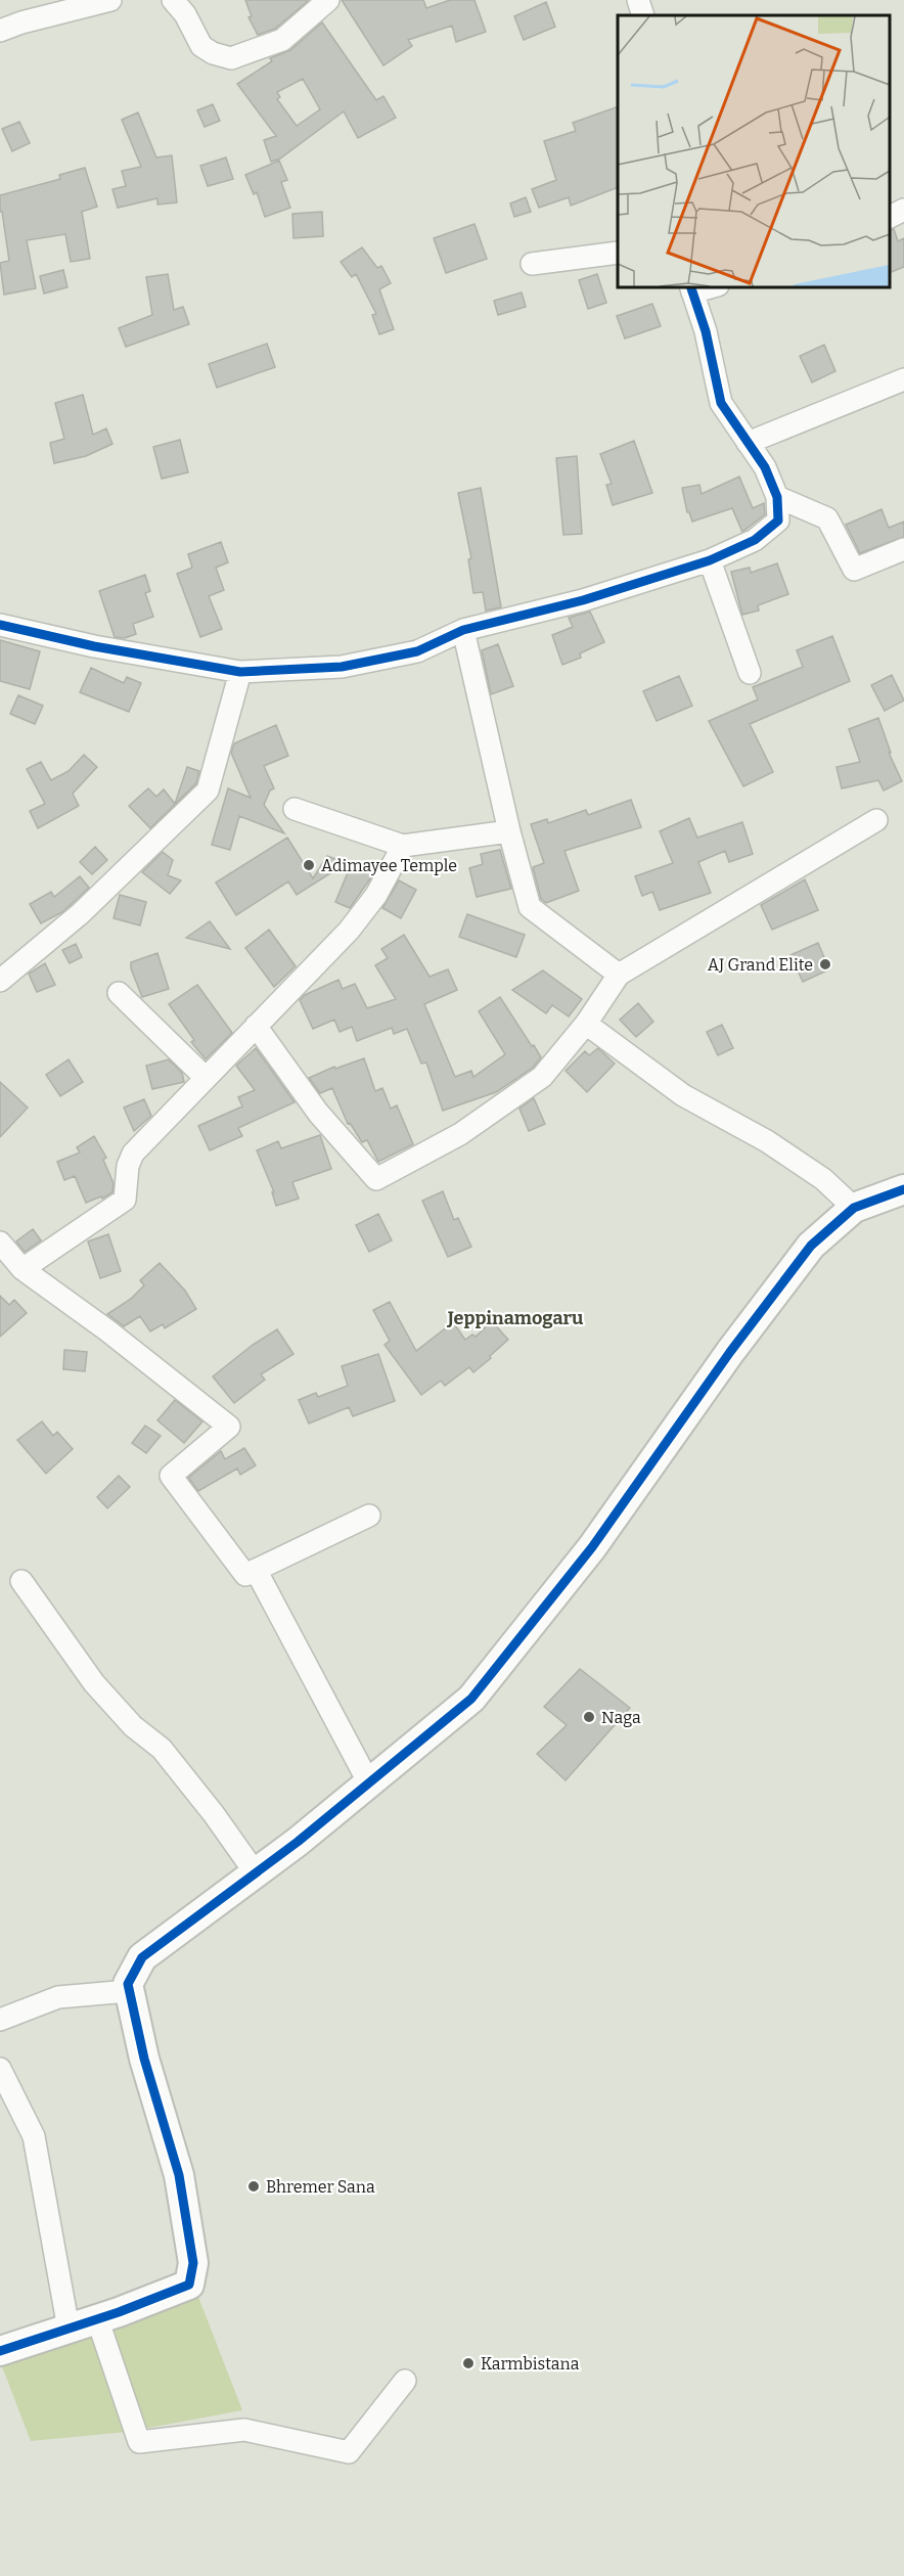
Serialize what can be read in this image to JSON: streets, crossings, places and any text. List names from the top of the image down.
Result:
{
  "districts": ["Jeppinamogaru"],
  "places": [
    "Adimayee Temple",
    "AJ Grand Elite",
    "Naga",
    "Bhremer Sana",
    "Karmbistana"
  ]
}
